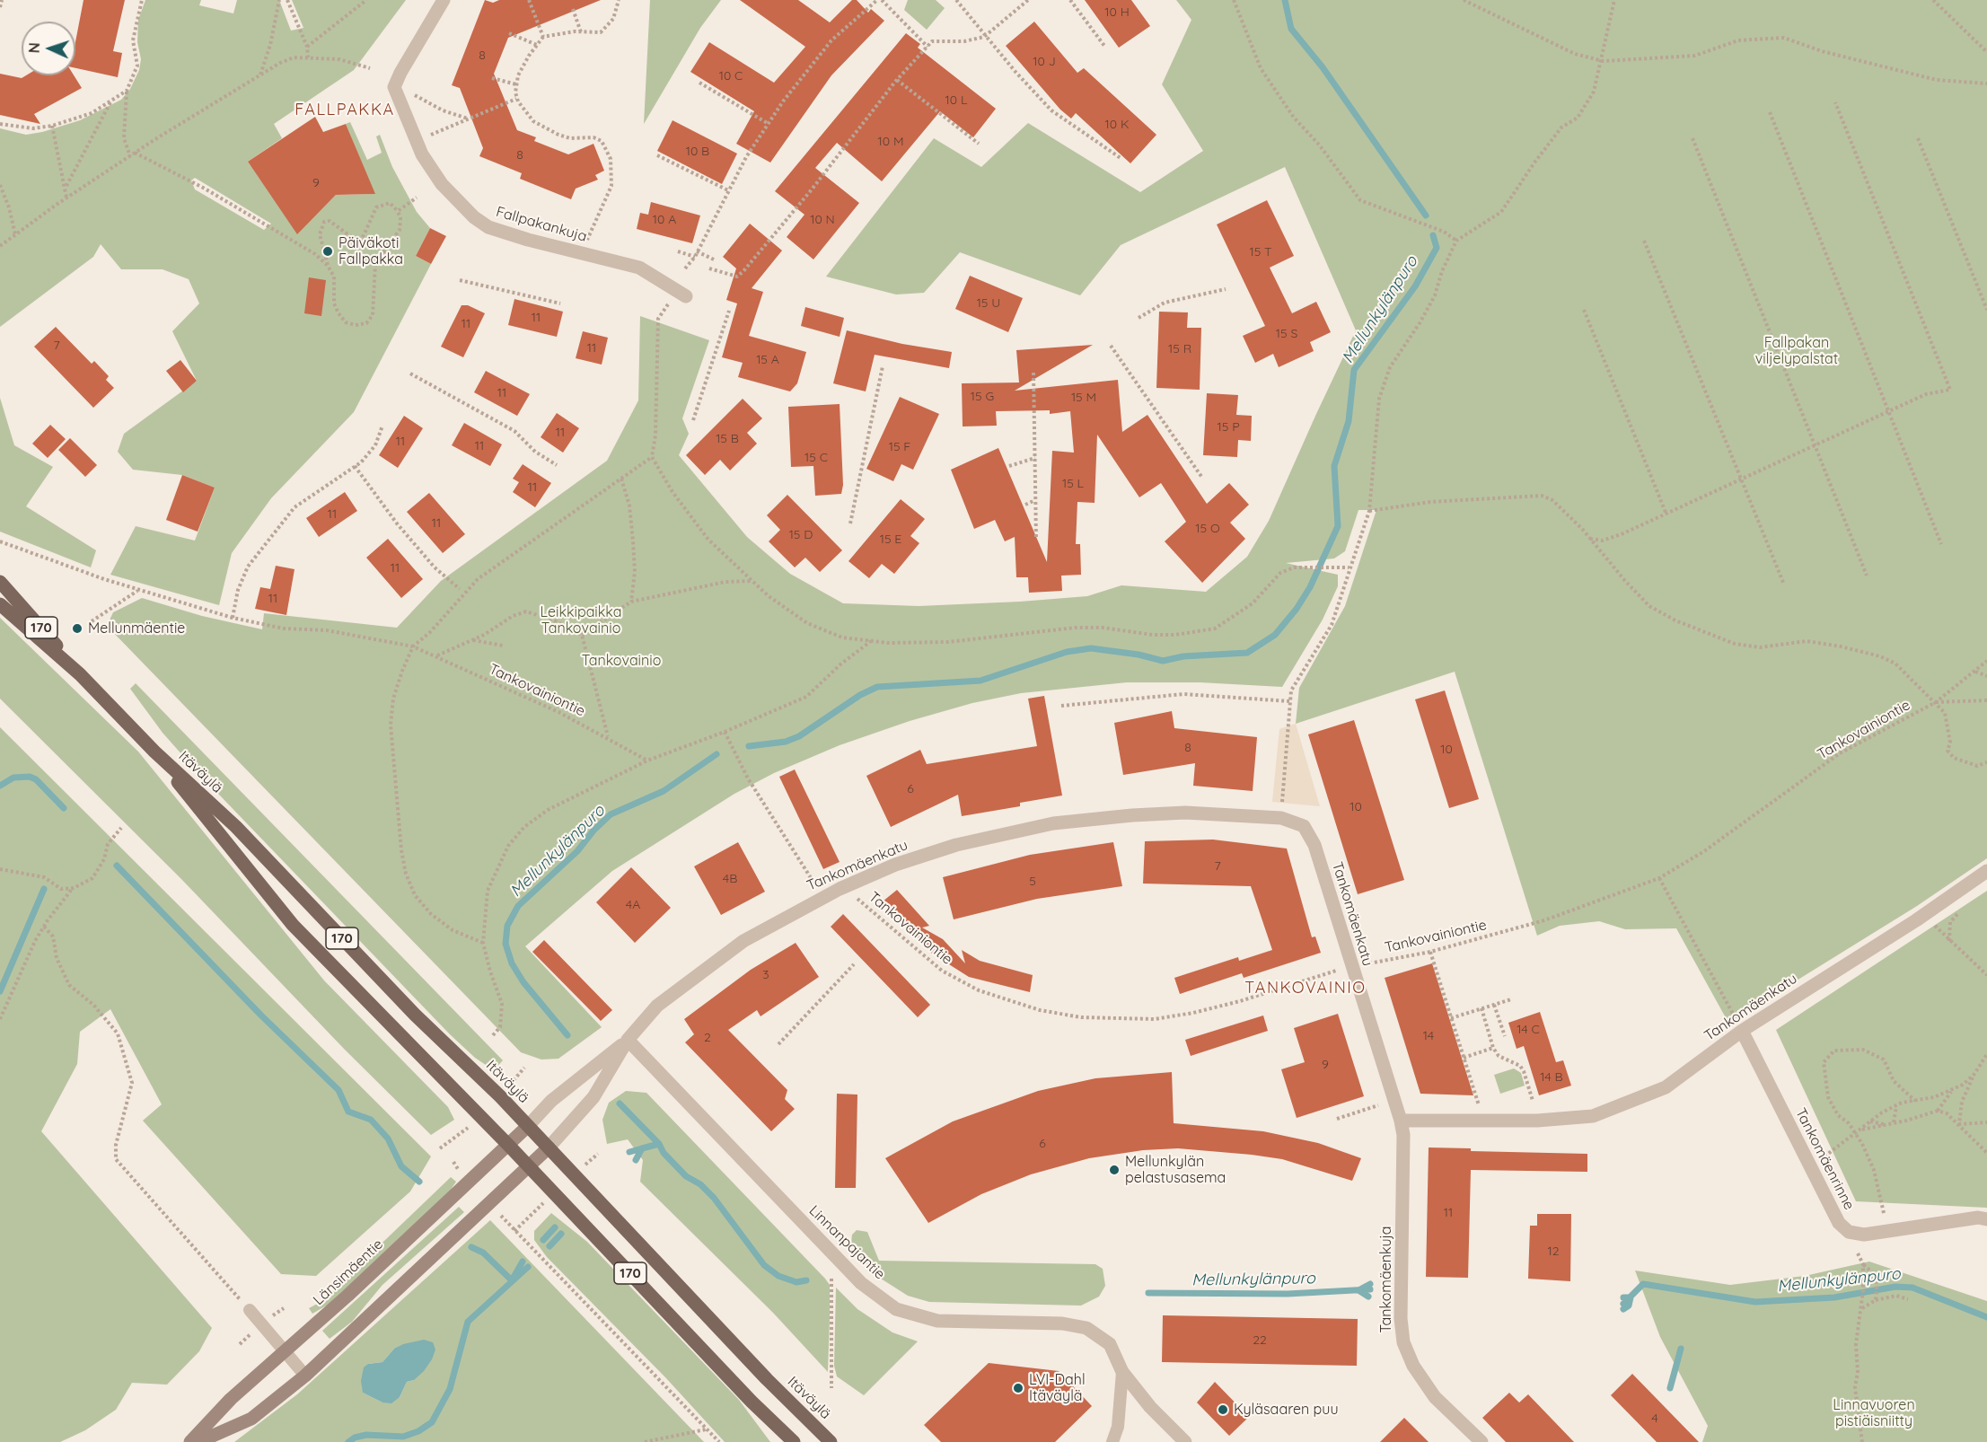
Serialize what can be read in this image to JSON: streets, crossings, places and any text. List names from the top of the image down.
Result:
{
  "streets": {
    "main road": ["170", "Itäväylä", "Länsimäentie"],
    "street": [
      "Fallpakankuja",
      "Tankomäenkatu",
      "Tankomäenrinne",
      "Linnanpajantie",
      "Tankomäenkuja"
    ],
    "path": ["Tankovainiontie"]
  },
  "crossings": [
    ["Tankovainiontie", "Tankomäenkatu"],
    ["Itäväylä", "Tankomäenkatu"],
    ["Itäväylä", "Länsimäentie"],
    ["Tankomäenkatu", "Tankomäenrinne"],
    ["Tankomäenkatu", "Linnanpajantie"],
    ["Tankomäenkatu", "Länsimäentie"],
    ["Tankomäenkatu", "Tankomäenkuja"]
  ],
  "districts": ["FALLPAKKA", "TANKOVAINIO"],
  "water": ["Mellunkylänpuro"],
  "parks": [
    "Fallpakan viljelypalstat",
    "Leikkipaikka Tankovainio",
    "Tankovainio",
    "Linnavuoren pistiäisniitty"
  ],
  "places": [
    "Päiväkoti Fallpakka",
    "Mellunmäentie",
    "Mellunkylän pelastusasema",
    "LVI-Dahl Itäväylä",
    "Kyläsaaren puu"
  ],
  "house_numbers": [
    "10 H",
    "8",
    "10 J",
    "10 C",
    "10 L",
    "10 K",
    "10 M",
    "10 B",
    "8",
    "9",
    "10 A",
    "10 N",
    "15 T",
    "15 U",
    "11",
    "11",
    "15 S",
    "7",
    "11",
    "15 R",
    "15 A",
    "11",
    "15 G",
    "15 M",
    "15 P",
    "11",
    "15 B",
    "11",
    "11",
    "15 F",
    "15 C",
    "15 L",
    "11",
    "11",
    "11",
    "15 O",
    "15 D",
    "15 E",
    "11",
    "11",
    "8",
    "10",
    "6",
    "10",
    "7",
    "4B",
    "5",
    "4A",
    "3",
    "14 C",
    "14",
    "2",
    "9",
    "14 B",
    "6",
    "11",
    "12",
    "22",
    "4"
  ],
  "north": "left"
}
